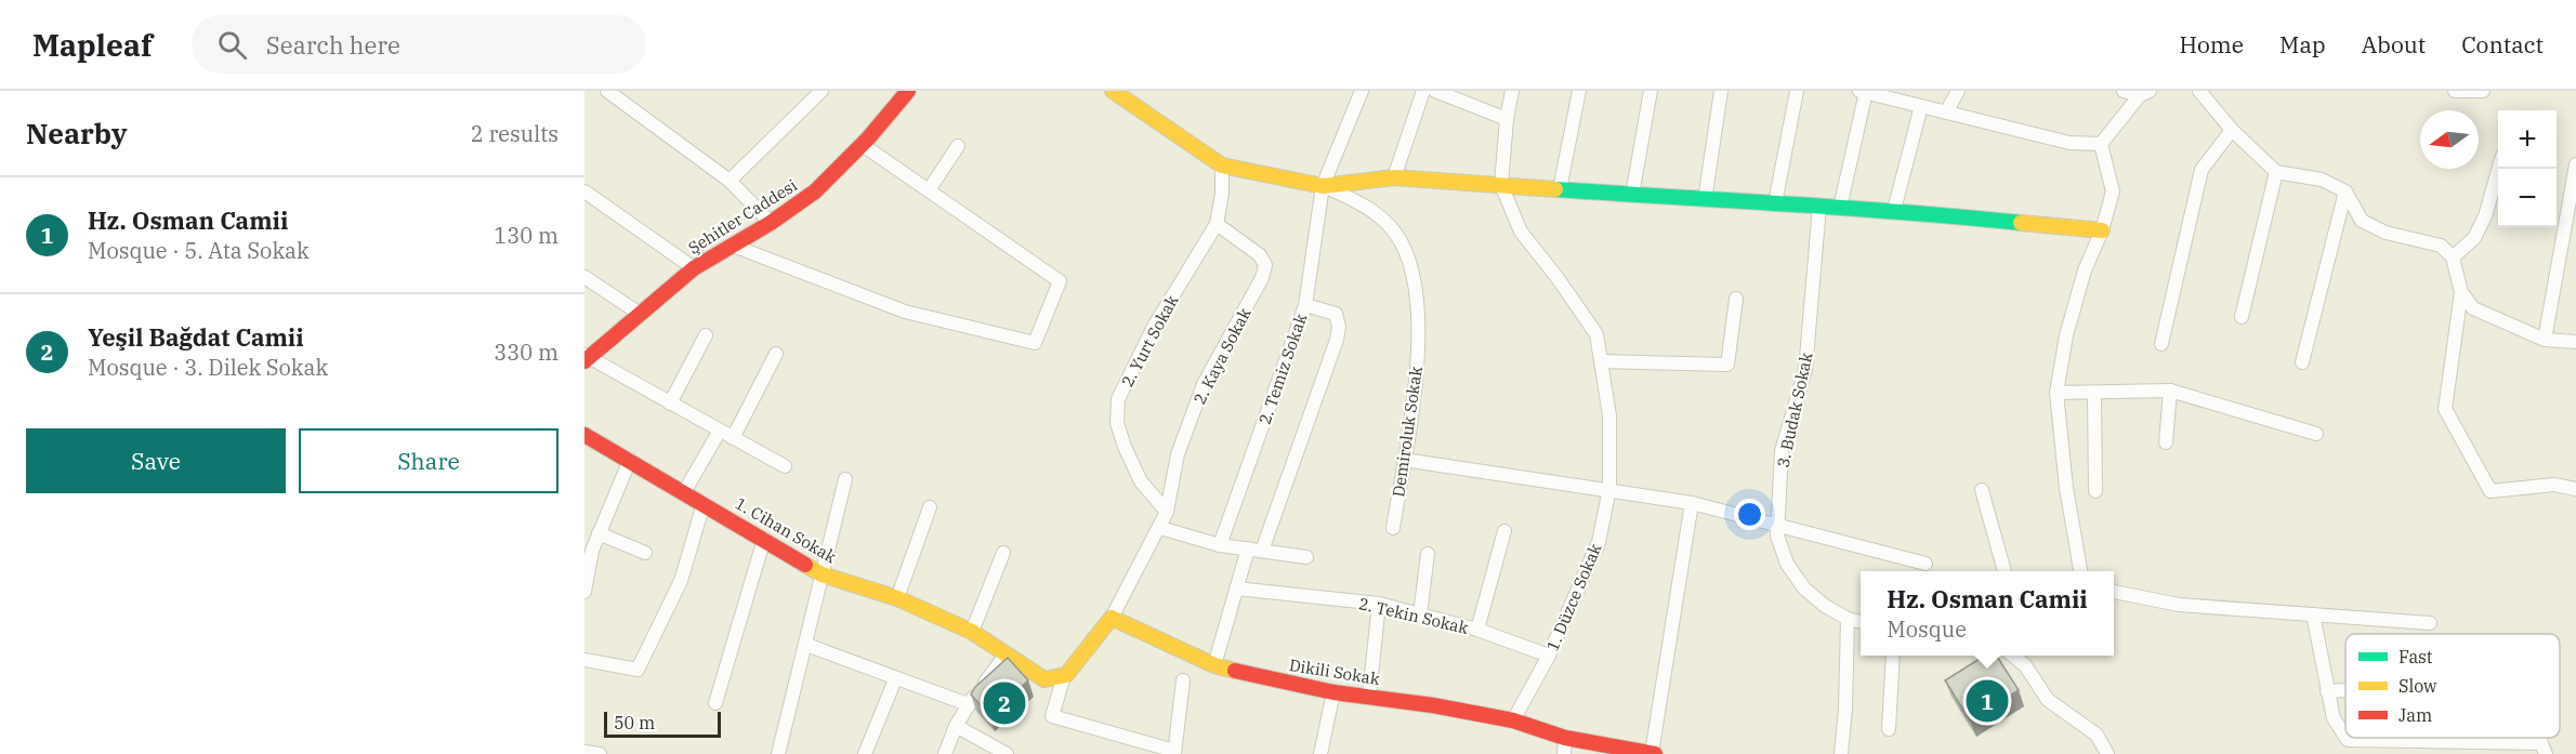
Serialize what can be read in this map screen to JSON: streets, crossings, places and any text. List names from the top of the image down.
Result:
{
  "streets": {
    "street": [
      "Şehitler Caddesi",
      "2. Yurt Sokak",
      "2. Kaya Sokak",
      "2. Temiz Sokak",
      "3. Budak Sokak",
      "Demiroluk Sokak",
      "1. Cihan Sokak",
      "1. Düzce Sokak",
      "2. Tekin Sokak",
      "Dikili Sokak"
    ]
  },
  "crossings": [
    ["2. Yurt Sokak", "2. Kaya Sokak"],
    ["2. Temiz Sokak", "Demiroluk Sokak"],
    ["1. Düzce Sokak", "2. Tekin Sokak"],
    ["1. Düzce Sokak", "Dikili Sokak"]
  ],
  "legend": ["Fast", "Slow", "Jam"],
  "scale_bar": "50 m",
  "north": "left",
  "page": {
    "header": "Mapleaf",
    "search": "Search here",
    "nav": [
      "Home",
      "Map",
      "About",
      "Contact"
    ],
    "heading": ["Nearby", "2 results"],
    "map_buttons": ["+", "−"],
    "list": [
      {
        "mark": "1",
        "name": "Hz. Osman Camii",
        "note": "Mosque · 5. Ata Sokak",
        "value": "130 m"
      },
      {
        "mark": "2",
        "name": "Yeşil Bağdat Camii",
        "note": "Mosque · 3. Dilek Sokak",
        "value": "330 m"
      }
    ],
    "buttons": ["Save", "Share"],
    "popup": ["Hz. Osman Camii", "Mosque"],
    "pins": ["1", "2"],
    "scale": "50 m"
  }
}
